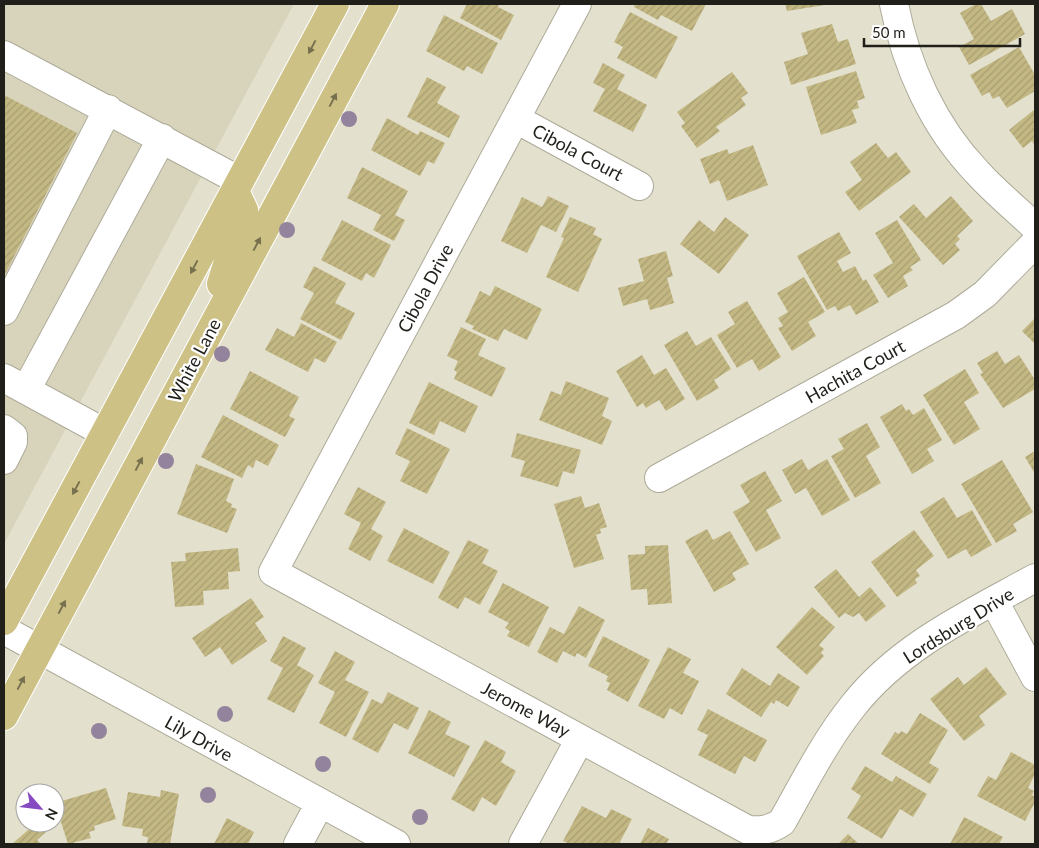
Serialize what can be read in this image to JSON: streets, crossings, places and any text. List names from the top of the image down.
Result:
{
  "streets": {
    "main road": ["White Lane"],
    "street": [
      "Cibola Court",
      "Cibola Drive",
      "Hachita Court",
      "Lordsburg Drive",
      "Jerome Way",
      "Lily Drive"
    ]
  },
  "crossings": [
    ["Cibola Court", "Cibola Drive"],
    ["Cibola Drive", "Jerome Way"],
    ["White Lane", "Lily Drive"],
    ["Lordsburg Drive", "Jerome Way"]
  ],
  "scale_bar": "50 m",
  "north": "bottom right"
}
